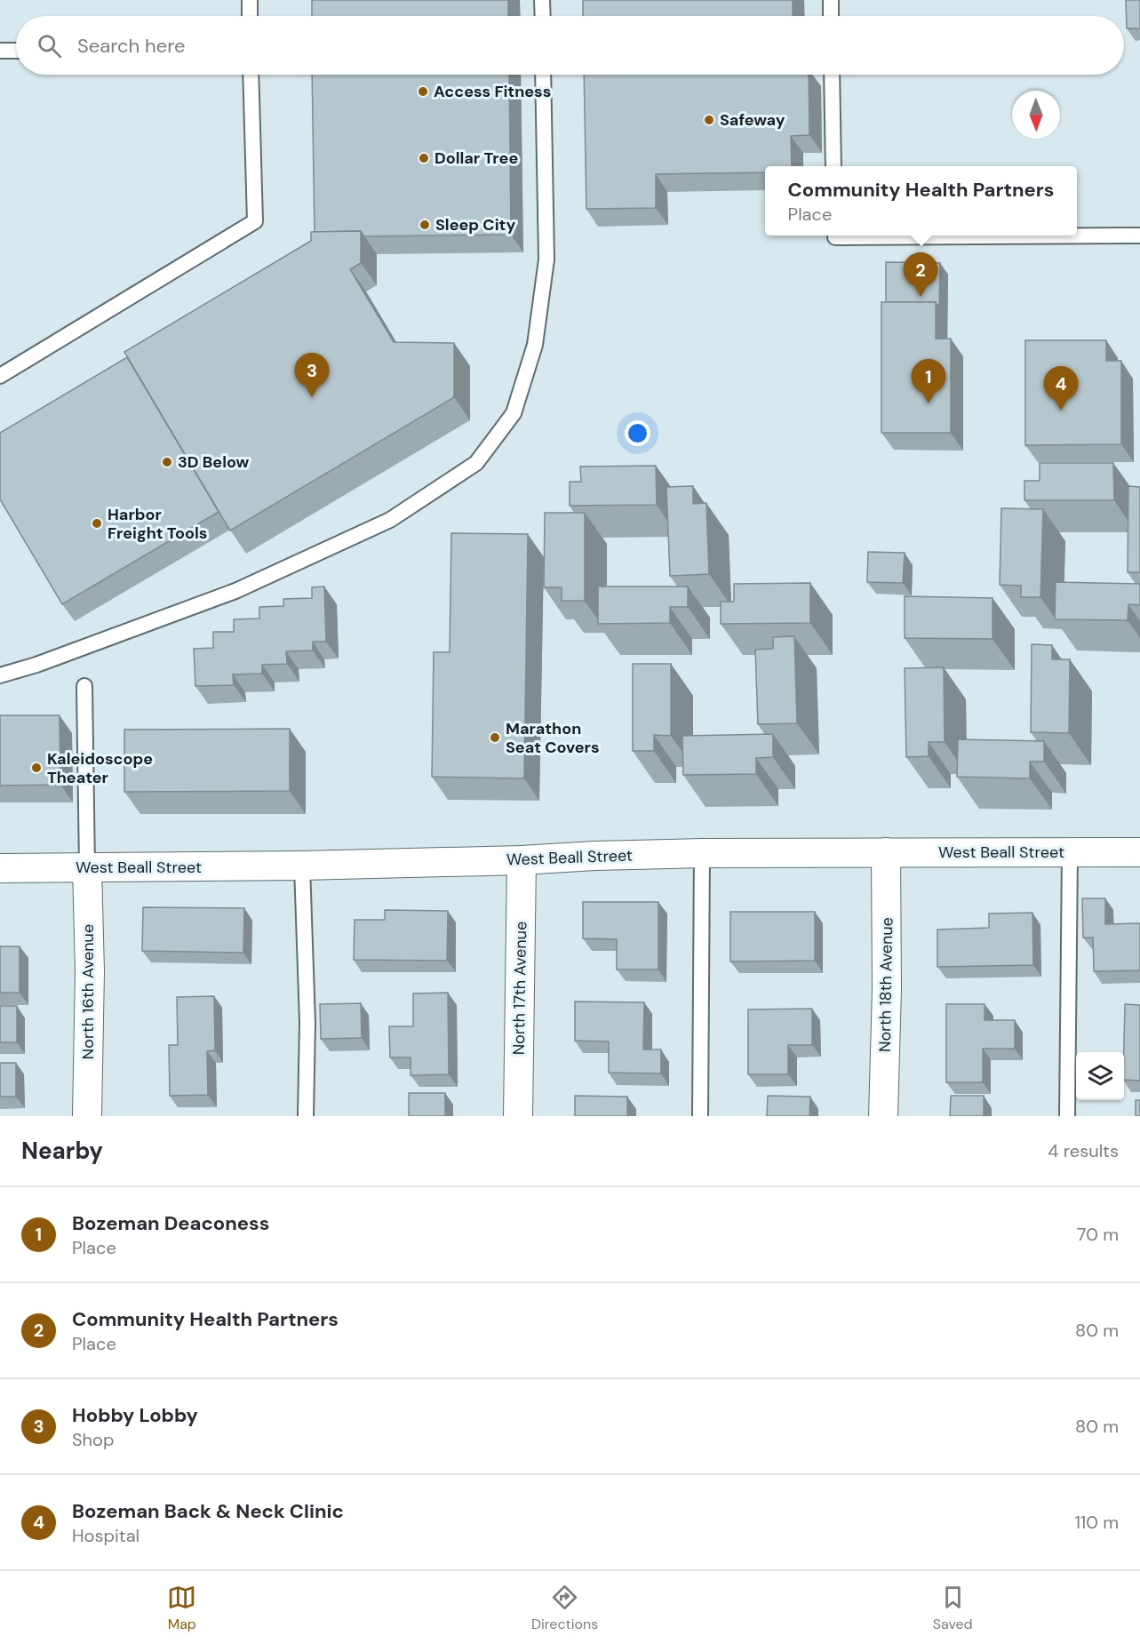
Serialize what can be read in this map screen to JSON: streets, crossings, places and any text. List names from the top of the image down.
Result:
{
  "streets": {
    "street": [
      "West Beall Street",
      "North 18th Avenue",
      "North 17th Avenue",
      "North 16th Avenue"
    ]
  },
  "crossings": [
    ["West Beall Street", "North 18th Avenue"],
    ["West Beall Street", "North 17th Avenue"],
    ["West Beall Street", "North 16th Avenue"]
  ],
  "places": [
    "Access Fitness",
    "Safeway",
    "Dollar Tree",
    "Sleep City",
    "3D Below",
    "Harbor Freight Tools",
    "Marathon Seat Covers",
    "Kaleidoscope Theater"
  ],
  "north": "bottom",
  "page": {
    "search": "Search here",
    "popup": ["Community Health Partners", "Place"],
    "pins": [
      "2",
      "3",
      "1",
      "4"
    ],
    "heading": ["Nearby", "4 results"],
    "list": [
      {
        "mark": "1",
        "name": "Bozeman Deaconess",
        "note": "Place",
        "value": "70 m"
      },
      {
        "mark": "2",
        "name": "Community Health Partners",
        "note": "Place",
        "value": "80 m"
      },
      {
        "mark": "3",
        "name": "Hobby Lobby",
        "note": "Shop",
        "value": "80 m"
      },
      {
        "mark": "4",
        "name": "Bozeman Back & Neck Clinic",
        "note": "Hospital",
        "value": "110 m"
      }
    ],
    "nav": ["Map", "Directions", "Saved"]
  }
}
